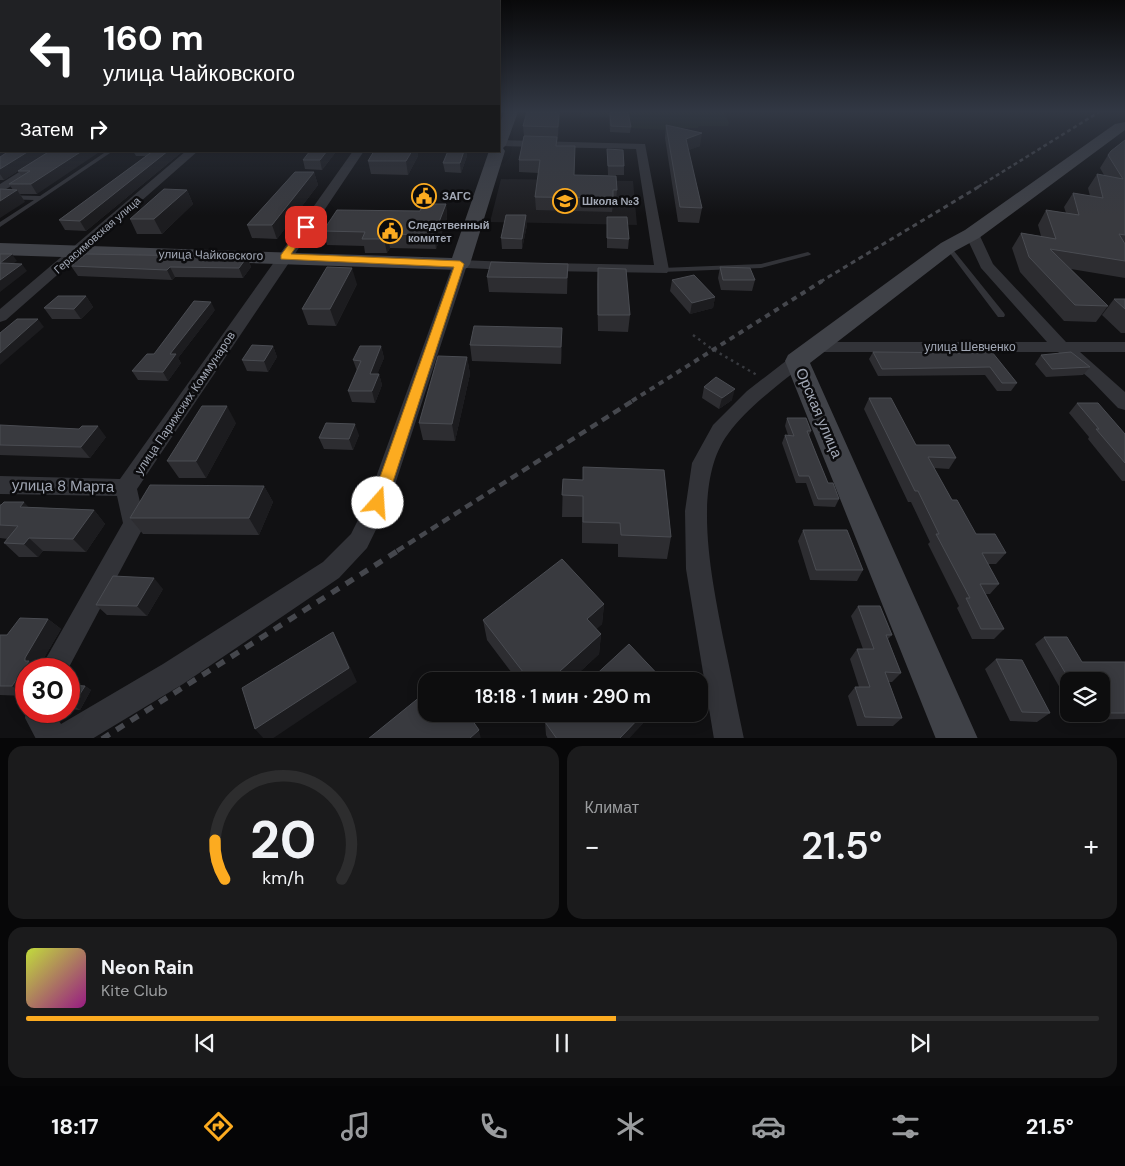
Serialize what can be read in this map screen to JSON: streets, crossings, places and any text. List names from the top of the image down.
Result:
{
  "streets": {
    "street": [
      "Герасимовская улица",
      "улица Чайковского",
      "улица Шевченко",
      "улица Парижских Коммунаров",
      "Орская улица",
      "улица 8 Марта"
    ]
  },
  "crossings": [
    ["Герасимовская улица", "улица Чайковского"],
    ["улица Чайковского", "улица Парижских Коммунаров"],
    ["улица Шевченко", "Орская улица"],
    ["улица Парижских Коммунаров", "улица 8 Марта"]
  ],
  "places": {
    "public building": ["ЗАГС", "Следственный комитет"],
    "school or university": ["Школа №3"]
  },
  "page": {
    "turn": ["160 m", "улица Чайковского"],
    "then": "Затем",
    "limit": "30",
    "trip": "18:18 · 1 мин · 290 m",
    "tile": "Климат",
    "heat": ["−", "21.5°", "+"],
    "song": ["Neon Rain", "Kite Club"],
    "tabs": ["18:17", "21.5°"],
    "gauge": ["20", "km/h"]
  }
}
